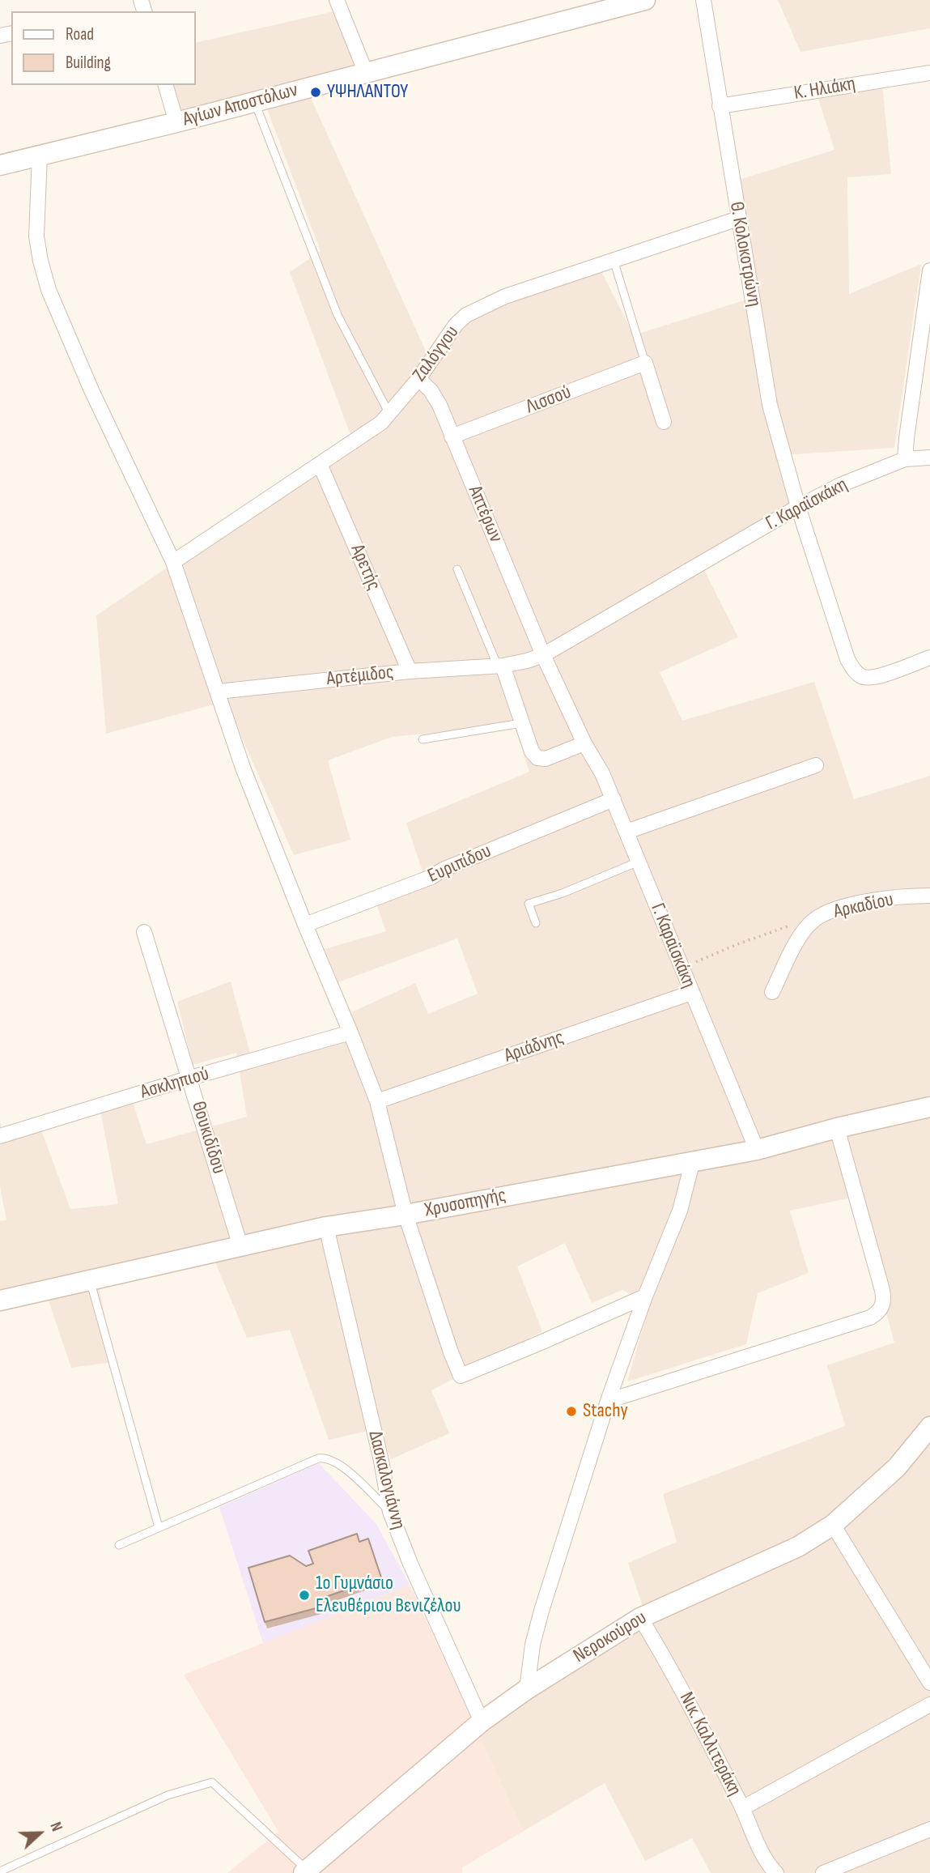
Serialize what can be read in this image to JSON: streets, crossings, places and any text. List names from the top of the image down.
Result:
{
  "streets": {
    "street": [
      "Κ. Ηλιάκη",
      "Αγίων Αποστόλων",
      "Θ. Κολοκοτρώνη",
      "Ζαλόγγου",
      "Λισσού",
      "Γ. Καραϊσκάκη",
      "Απτέρων",
      "Αρετής",
      "Αρτέμιδος",
      "Ευριπίδου",
      "Αρκαδίου",
      "Αριάδνης",
      "Ασκληπιού",
      "Θουκιδίδου",
      "Χρυσοπηγής",
      "Δασκαλογιάννη",
      "Νεροκούρου",
      "Νικ. Καλλιτεράκη"
    ]
  },
  "crossings": [
    ["Κ. Ηλιάκη", "Θ. Κολοκοτρώνη"],
    ["Θ. Κολοκοτρώνη", "Ζαλόγγου"],
    ["Θ. Κολοκοτρώνη", "Γ. Καραϊσκάκη"],
    ["Ζαλόγγου", "Απτέρων"],
    ["Ζαλόγγου", "Αρετής"],
    ["Λισσού", "Απτέρων"],
    ["Γ. Καραϊσκάκη", "Απτέρων"],
    ["Γ. Καραϊσκάκη", "Αρτέμιδος"],
    ["Γ. Καραϊσκάκη", "Ευριπίδου"],
    ["Γ. Καραϊσκάκη", "Αριάδνης"],
    ["Γ. Καραϊσκάκη", "Χρυσοπηγής"],
    ["Αρετής", "Αρτέμιδος"],
    ["Ασκληπιού", "Θουκιδίδου"],
    ["Θουκιδίδου", "Χρυσοπηγής"],
    ["Χρυσοπηγής", "Δασκαλογιάννη"],
    ["Δασκαλογιάννη", "Νεροκούρου"],
    ["Νεροκούρου", "Νικ. Καλλιτεράκη"]
  ],
  "places": ["ΥΨΗΛΑΝΤΟΥ", "Stachy", "1ο Γυμνάσιο Ελευθέριου Βενιζέλου"],
  "legend": ["Road", "Building"],
  "north": "right"
}
